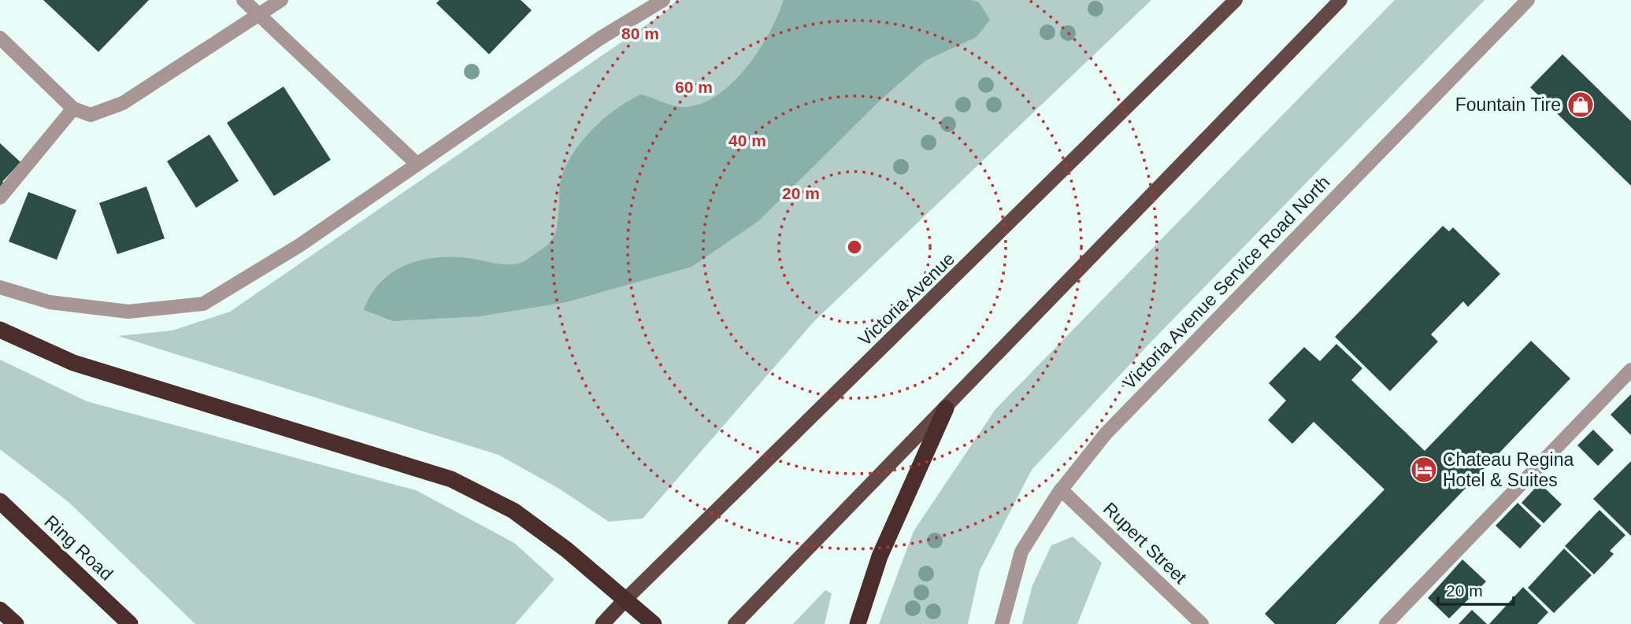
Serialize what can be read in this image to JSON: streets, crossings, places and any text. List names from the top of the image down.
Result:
{
  "streets": {
    "highway": ["Victoria Avenue", "Ring Road"],
    "street": ["Victoria Avenue Service Road North", "Rupert Street"]
  },
  "crossings": [
    ["Victoria Avenue Service Road North", "Rupert Street"]
  ],
  "places": {
    "shop": ["Fountain Tire"],
    "hotel": ["Chateau Regina Hotel & Suites"]
  },
  "scale_bar": "20 m",
  "rings": [
    "80 m",
    "60 m",
    "40 m",
    "20 m"
  ]
}
